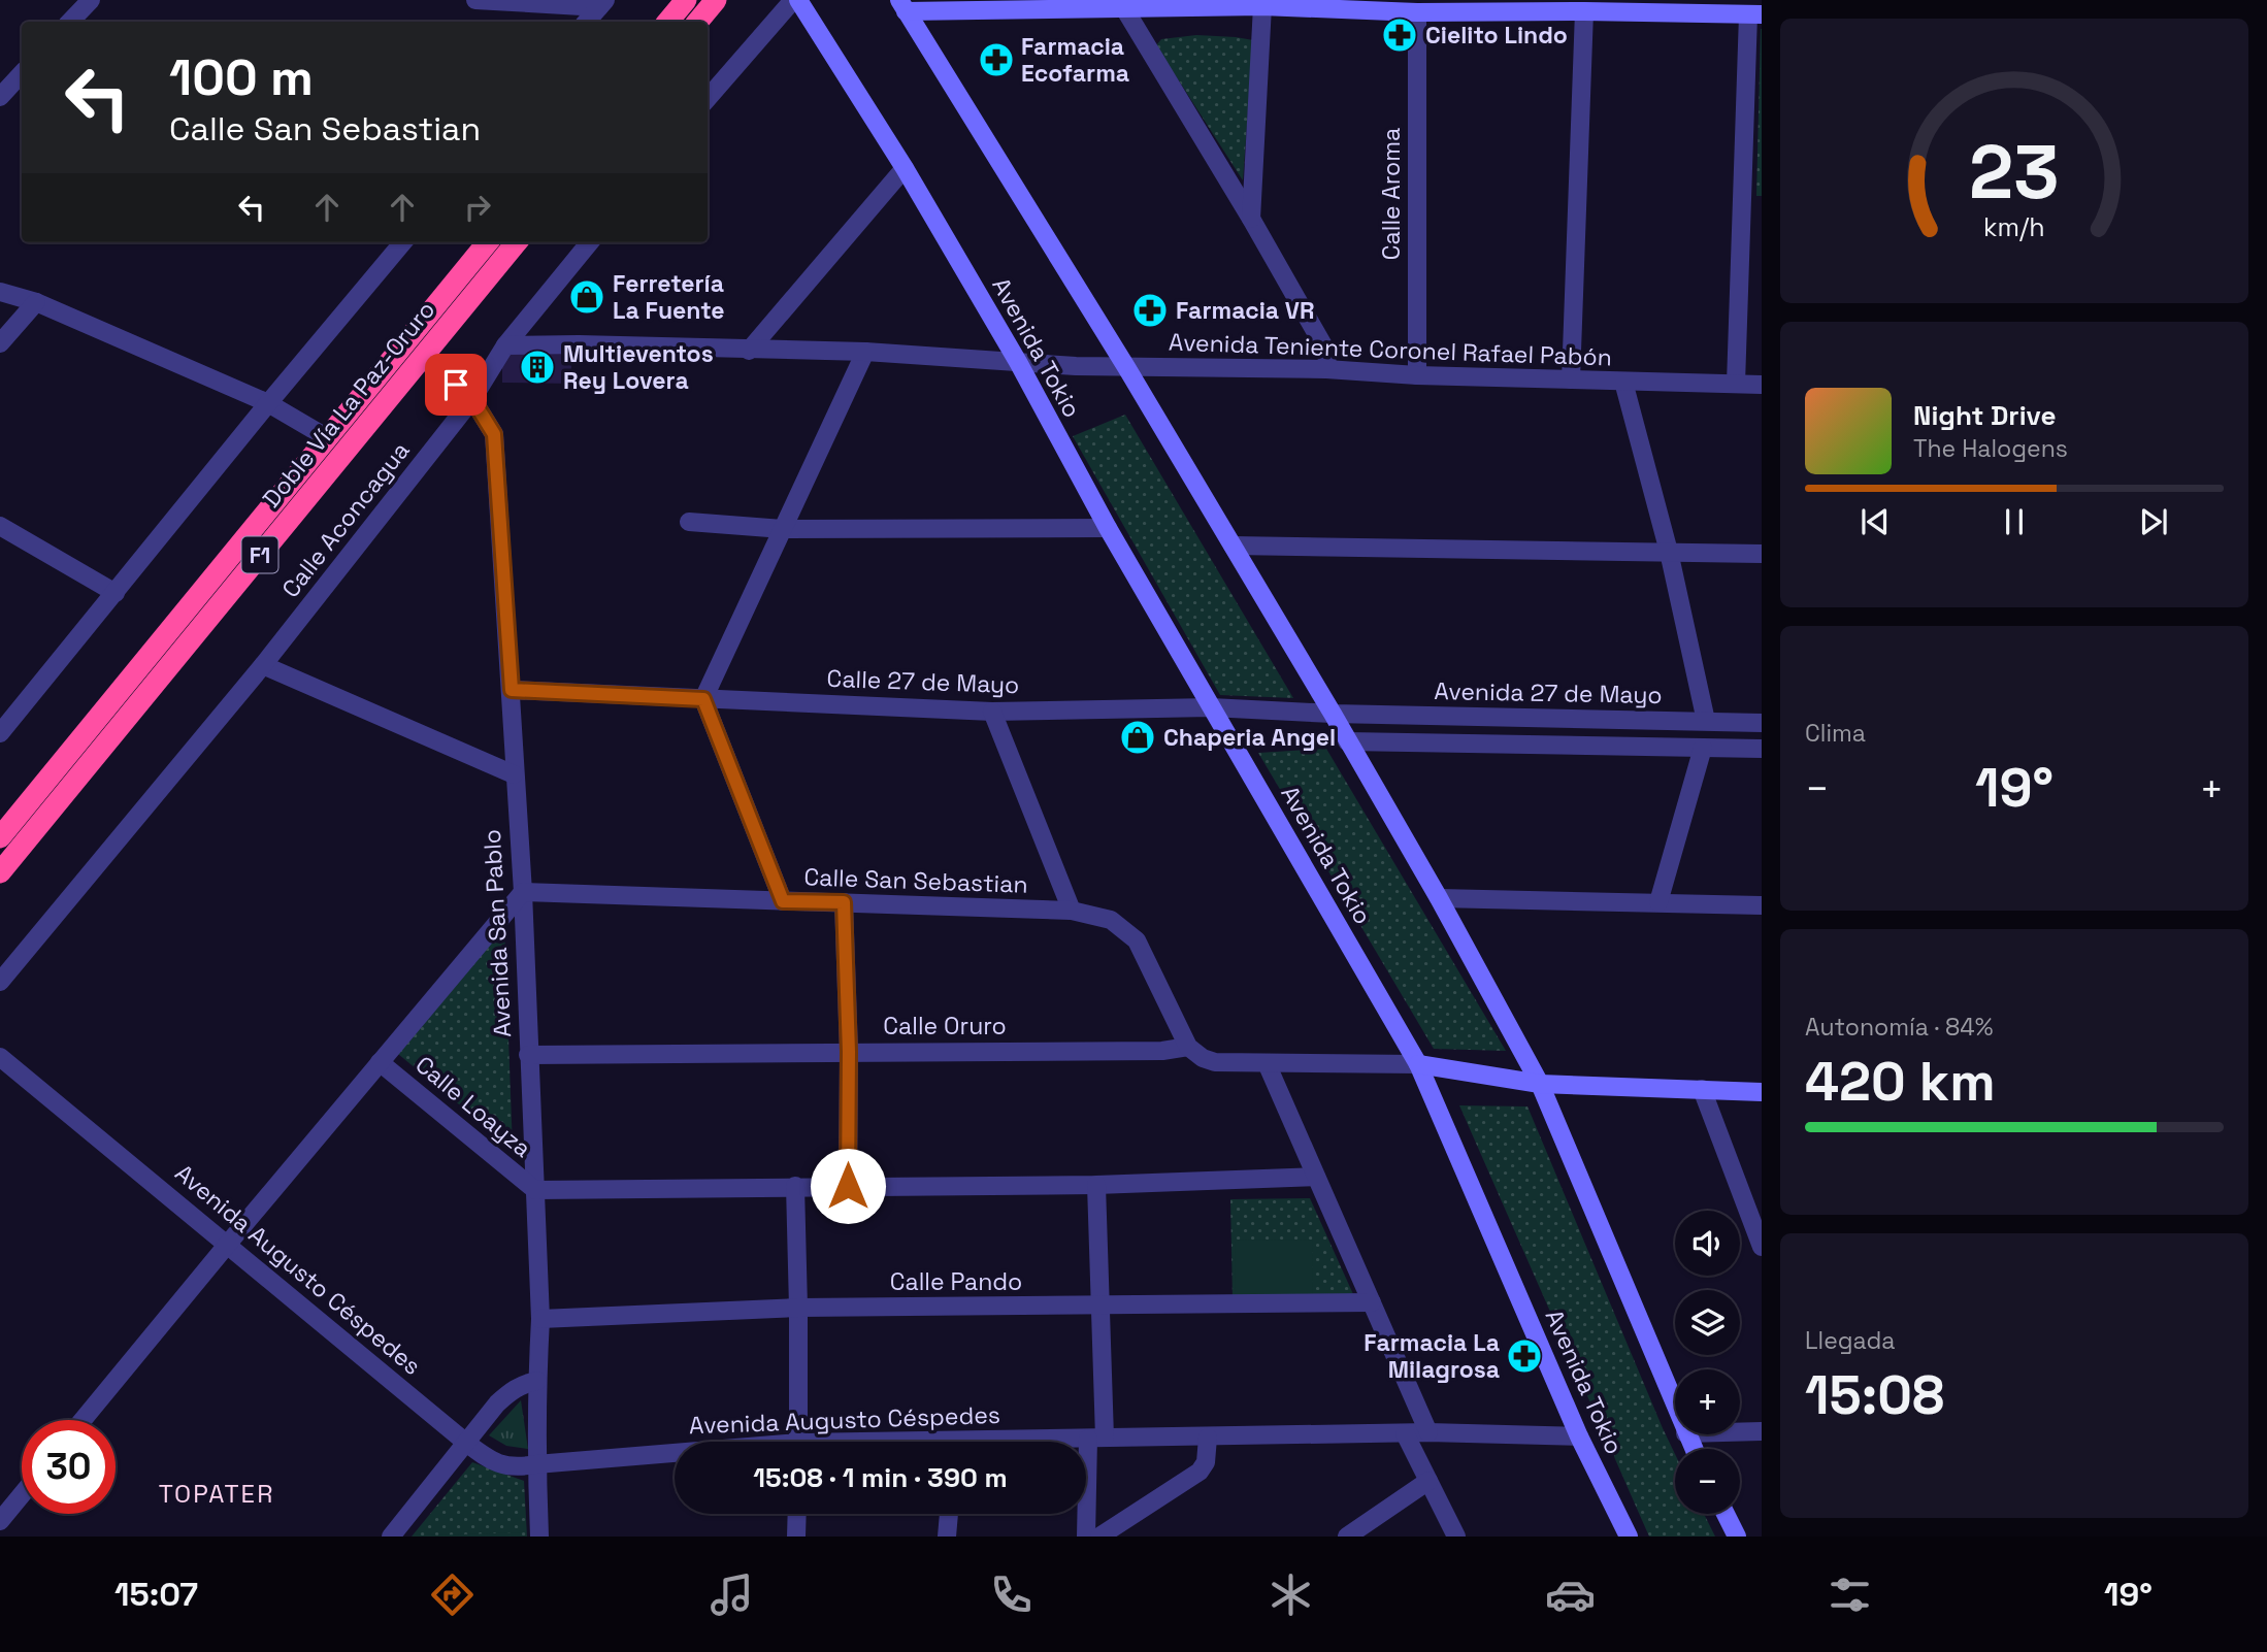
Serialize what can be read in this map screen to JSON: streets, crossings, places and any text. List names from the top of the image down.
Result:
{
  "streets": {
    "highway": ["Doble Vía La Paz-Oruro", "F1"],
    "street": [
      "Calle Aroma",
      "Avenida Tokio",
      "Avenida Teniente Coronel Rafael Pabón",
      "Calle Aconcagua",
      "Calle 27 de Mayo",
      "Avenida 27 de Mayo",
      "Calle San Sebastian",
      "Avenida San Pablo",
      "Calle Oruro",
      "Calle Loayza",
      "Avenida Augusto Céspedes",
      "Calle Pando"
    ]
  },
  "crossings": [
    ["Calle Aroma", "Avenida Teniente Coronel Rafael Pabón"],
    ["Avenida Tokio", "Avenida Teniente Coronel Rafael Pabón"],
    ["Avenida Tokio", "Calle 27 de Mayo"],
    ["Avenida Tokio", "Avenida Augusto Céspedes"],
    ["Doble Vía La Paz-Oruro", "Avenida San Pablo"],
    ["Calle Aconcagua", "Avenida San Pablo"],
    ["Calle 27 de Mayo", "Avenida 27 de Mayo"],
    ["Calle 27 de Mayo", "Avenida San Pablo"],
    ["Calle San Sebastian", "Avenida San Pablo"],
    ["Calle San Sebastian", "Calle Oruro"],
    ["Avenida San Pablo", "Calle Oruro"],
    ["Avenida San Pablo", "Calle Loayza"],
    ["Avenida San Pablo", "Avenida Augusto Céspedes"],
    ["Avenida San Pablo", "Calle Pando"]
  ],
  "districts": ["TOPATER"],
  "places": {
    "pharmacy": [
      "Cielito Lindo",
      "Farmacia Ecofarma",
      "Farmacia VR",
      "Farmacia La Milagrosa"
    ],
    "shop": ["Ferretería La Fuente", "Chaperia Angel"],
    "building": ["Multieventos Rey Lovera"]
  },
  "page": {
    "turn": ["100 m", "Calle San Sebastian"],
    "song": ["Night Drive", "The Halogens"],
    "tile": [
      "Clima",
      ["Autonomía · 84%", "420 km"],
      ["Llegada", "15:08"]
    ],
    "heat": ["−", "19°", "+"],
    "map_buttons": ["+", "−"],
    "limit": "30",
    "trip": "15:08 · 1 min · 390 m",
    "tabs": ["15:07", "19°"],
    "gauge": ["23", "km/h"]
  }
}
